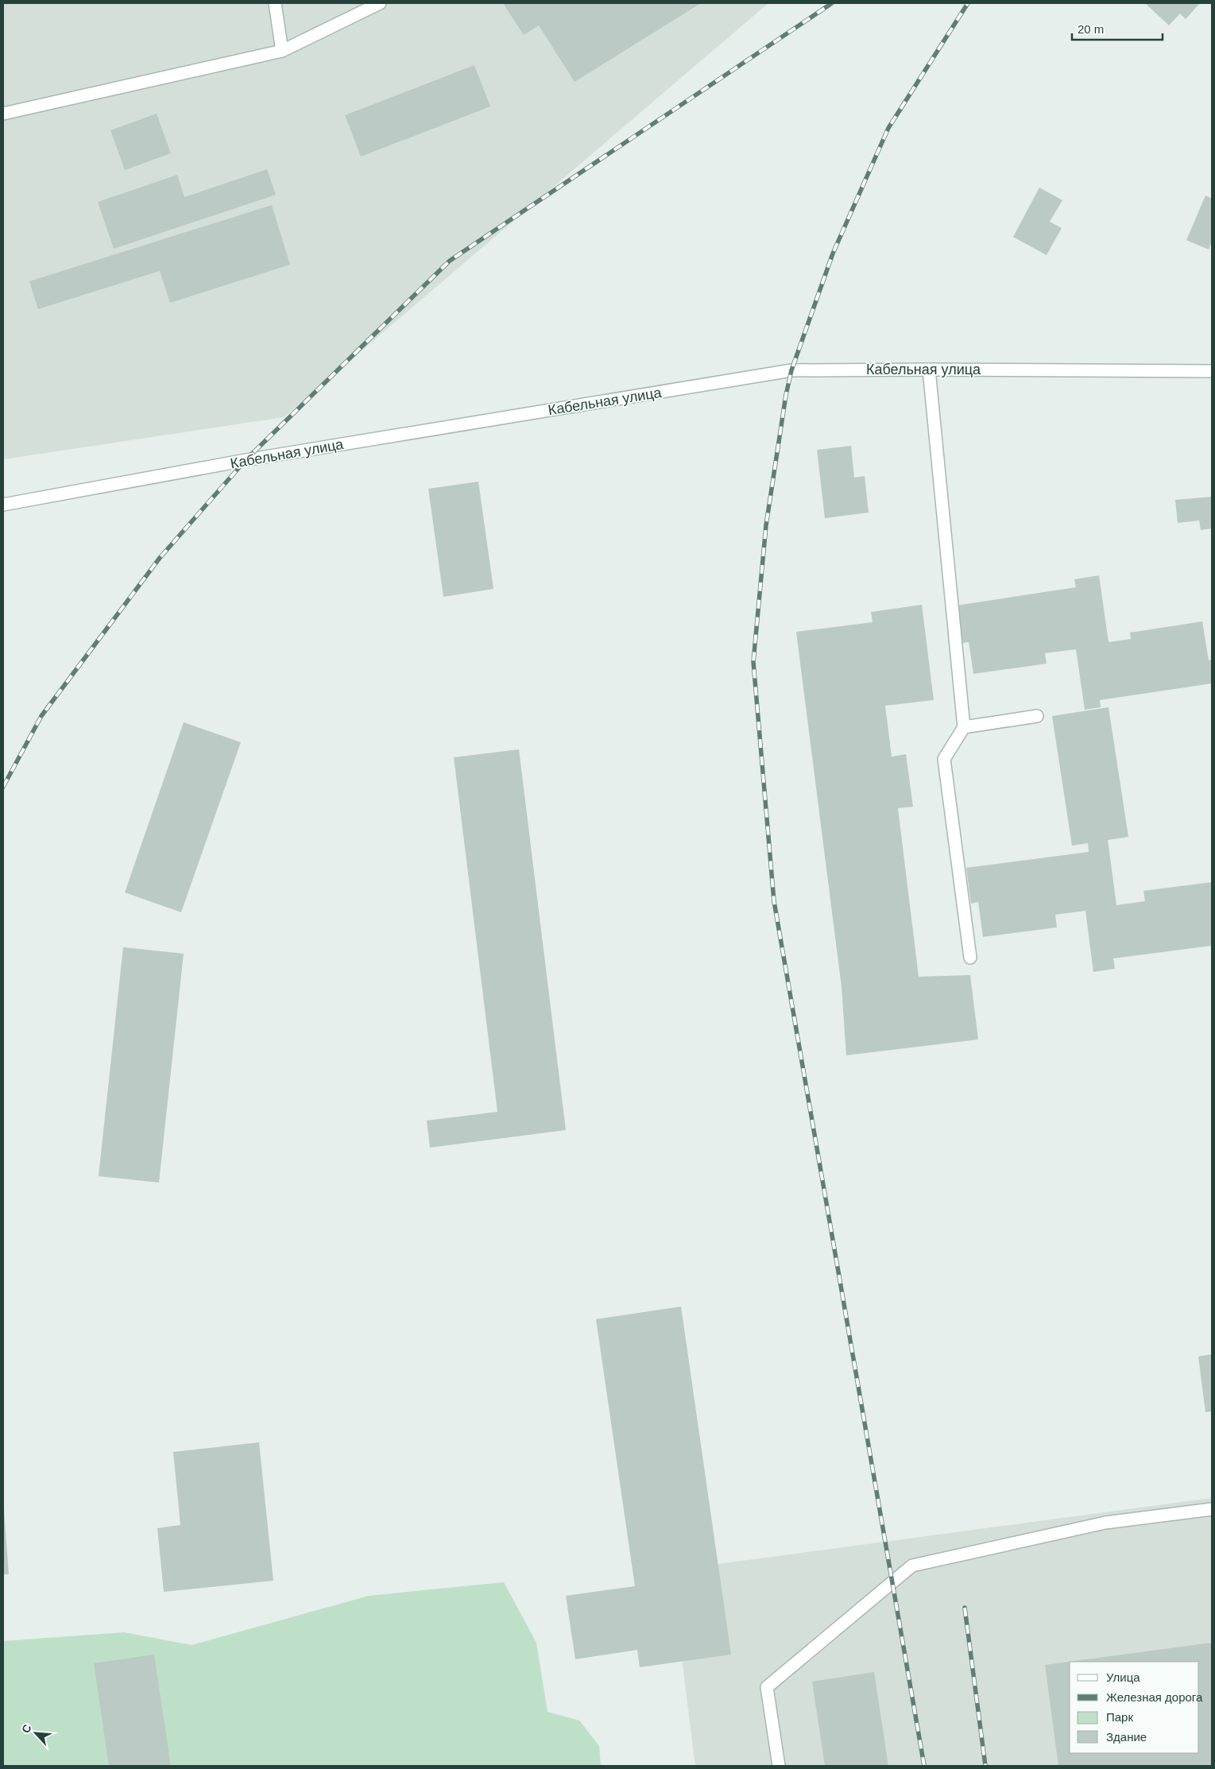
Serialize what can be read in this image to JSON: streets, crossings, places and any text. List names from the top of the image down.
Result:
{
  "streets": {
    "street": ["Кабельная улица"]
  },
  "legend": [
    "Улица",
    "Железная дорога",
    "Парк",
    "Здание"
  ],
  "scale_bar": "20 m",
  "north": "top left"
}
